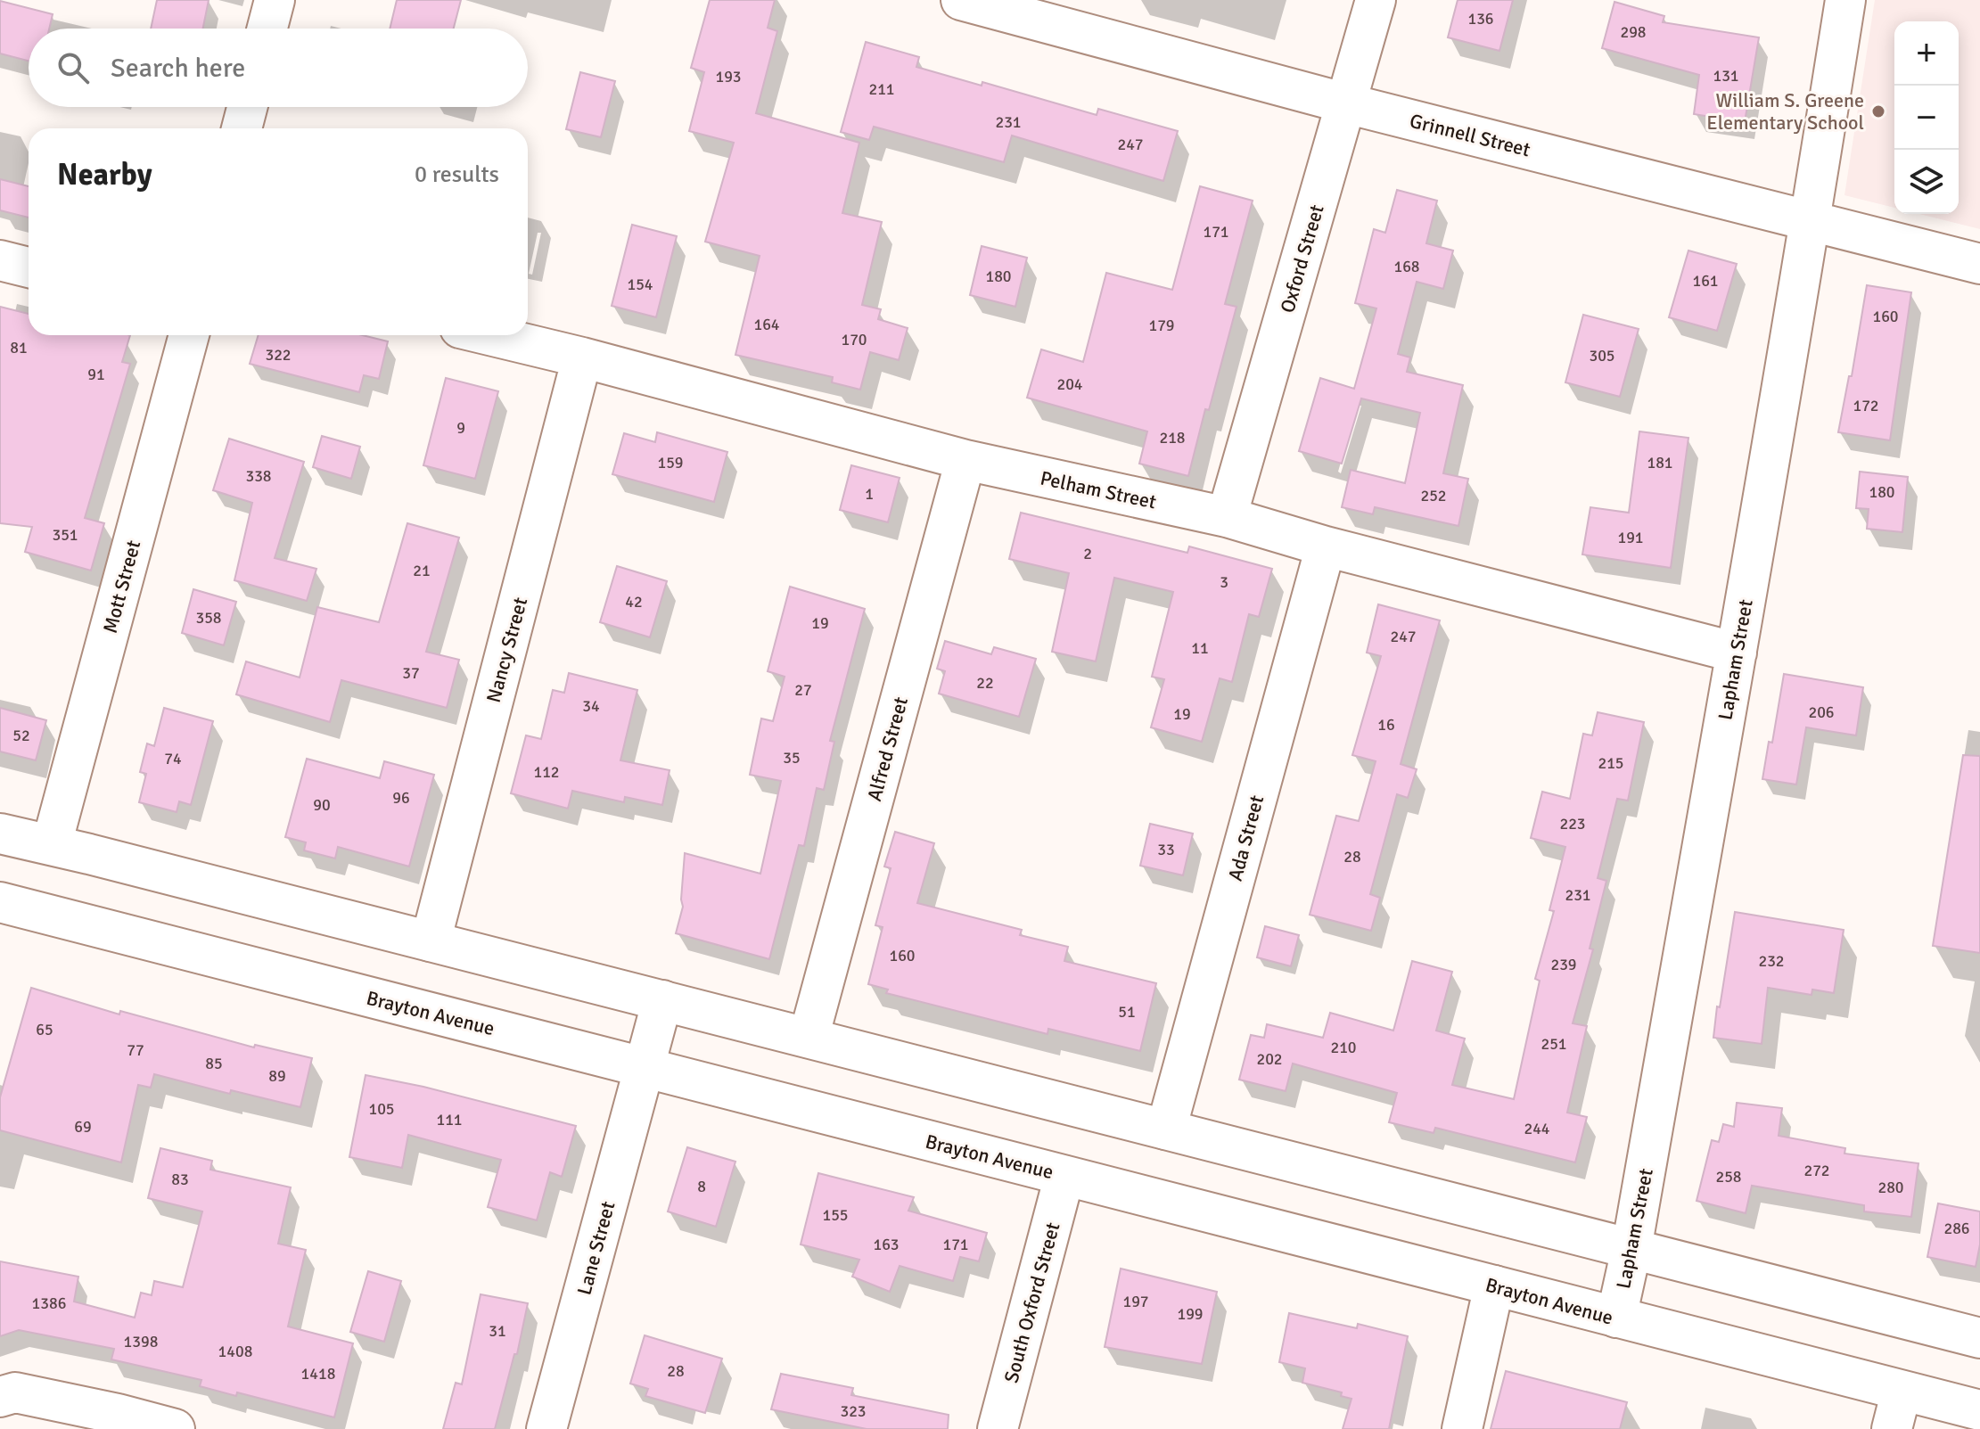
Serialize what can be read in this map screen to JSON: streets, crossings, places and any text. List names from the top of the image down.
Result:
{
  "streets": {
    "street": [
      "Grinnell Street",
      "Oxford Street",
      "Pelham Street",
      "Mott Street",
      "Nancy Street",
      "Lapham Street",
      "Alfred Street",
      "Ada Street",
      "Brayton Avenue",
      "Lane Street",
      "South Oxford Street"
    ]
  },
  "crossings": [
    ["Grinnell Street", "Oxford Street"],
    ["Grinnell Street", "Lapham Street"],
    ["Oxford Street", "Pelham Street"],
    ["Pelham Street", "Nancy Street"],
    ["Pelham Street", "Lapham Street"],
    ["Pelham Street", "Alfred Street"],
    ["Pelham Street", "Ada Street"],
    ["Lapham Street", "Brayton Avenue"],
    ["Brayton Avenue", "Lane Street"],
    ["Brayton Avenue", "South Oxford Street"]
  ],
  "places": ["William S. Greene Elementary School"],
  "house_numbers": [
    "136",
    "298",
    "131",
    "193",
    "211",
    "231",
    "247",
    "171",
    "168",
    "180",
    "161",
    "154",
    "160",
    "164",
    "179",
    "170",
    "81",
    "322",
    "305",
    "91",
    "204",
    "172",
    "9",
    "218",
    "159",
    "181",
    "338",
    "180",
    "1",
    "252",
    "351",
    "191",
    "2",
    "21",
    "3",
    "42",
    "358",
    "19",
    "247",
    "11",
    "37",
    "22",
    "27",
    "34",
    "206",
    "19",
    "16",
    "52",
    "35",
    "74",
    "215",
    "112",
    "96",
    "90",
    "223",
    "33",
    "28",
    "231",
    "160",
    "232",
    "239",
    "51",
    "65",
    "251",
    "210",
    "77",
    "202",
    "85",
    "89",
    "105",
    "111",
    "69",
    "244",
    "272",
    "258",
    "83",
    "8",
    "280",
    "155",
    "286",
    "163",
    "171",
    "197",
    "1386",
    "199",
    "31",
    "1398",
    "1408",
    "28",
    "1418",
    "323"
  ],
  "page": {
    "map_buttons": ["+", "−"],
    "search": "Search here",
    "heading": ["Nearby", "0 results"]
  }
}
